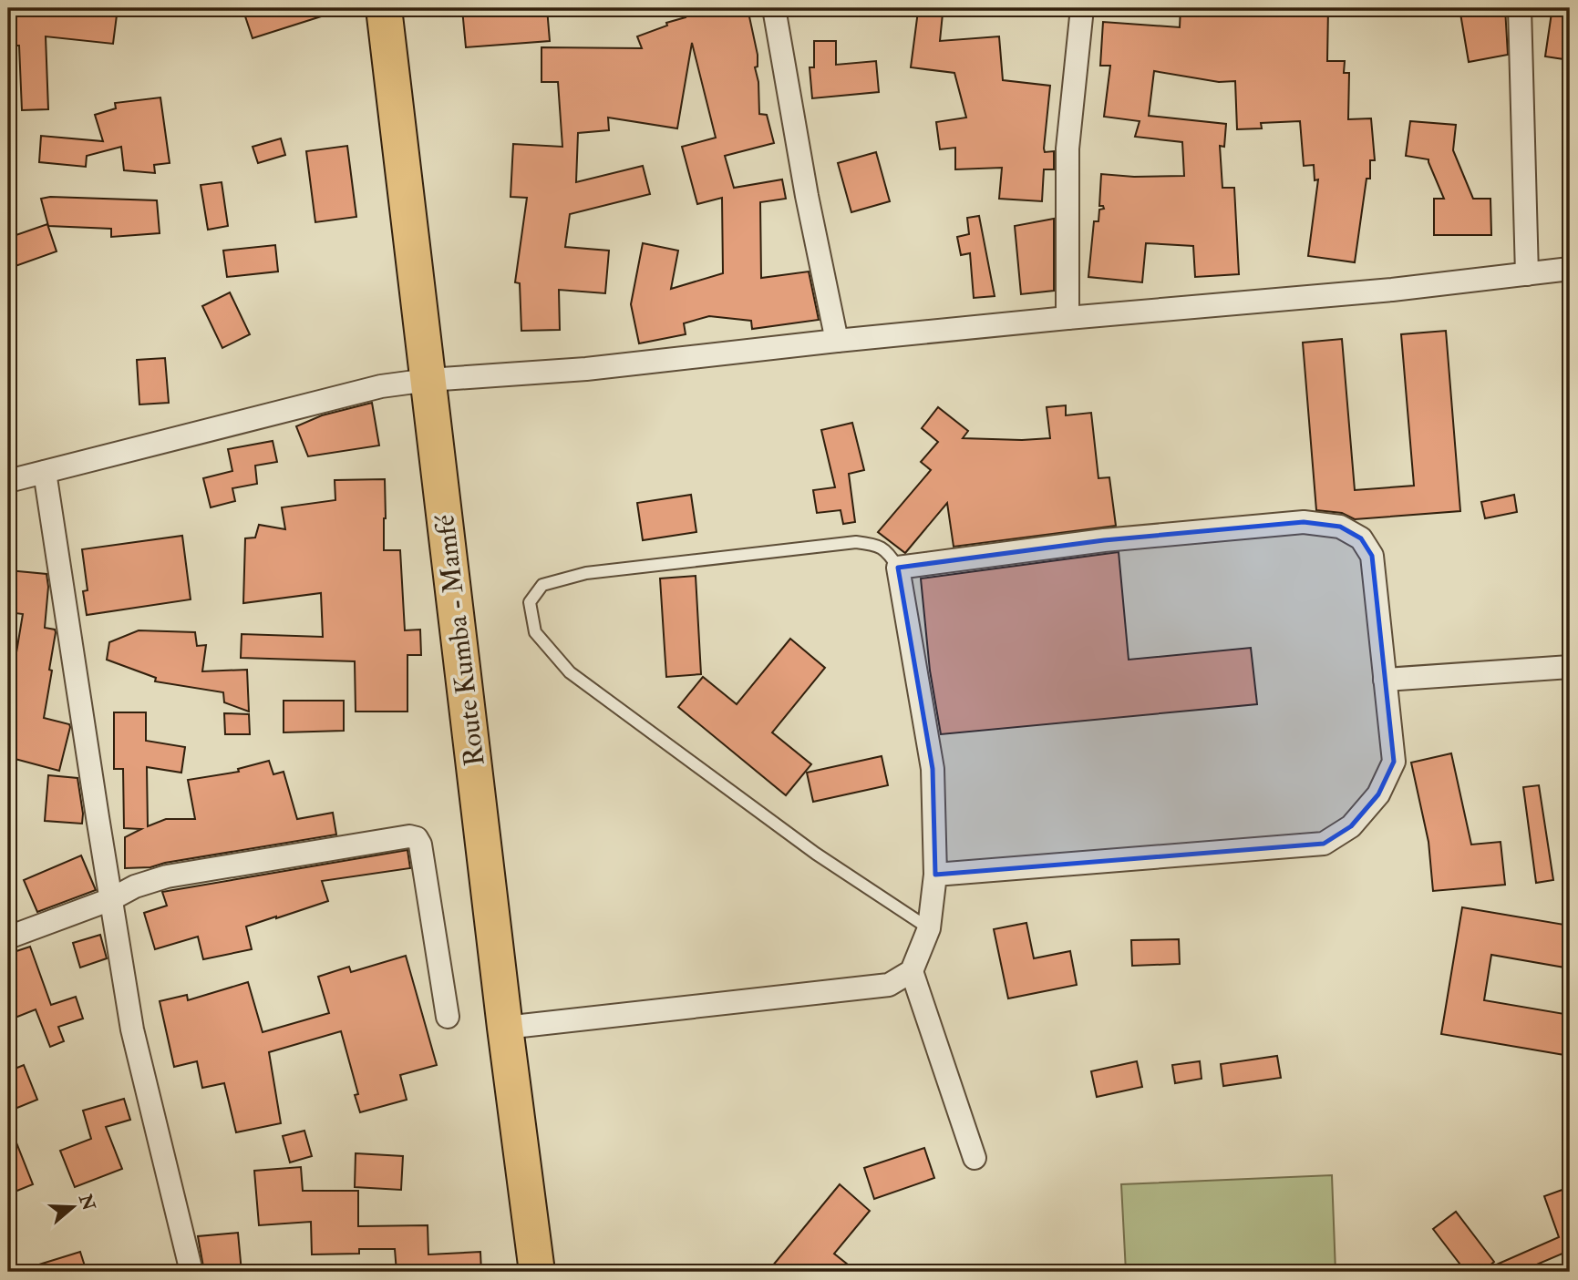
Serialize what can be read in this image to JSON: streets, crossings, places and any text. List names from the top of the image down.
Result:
{
  "streets": {
    "highway": ["Route Kumba - Mamfé"]
  },
  "north": "right"
}
